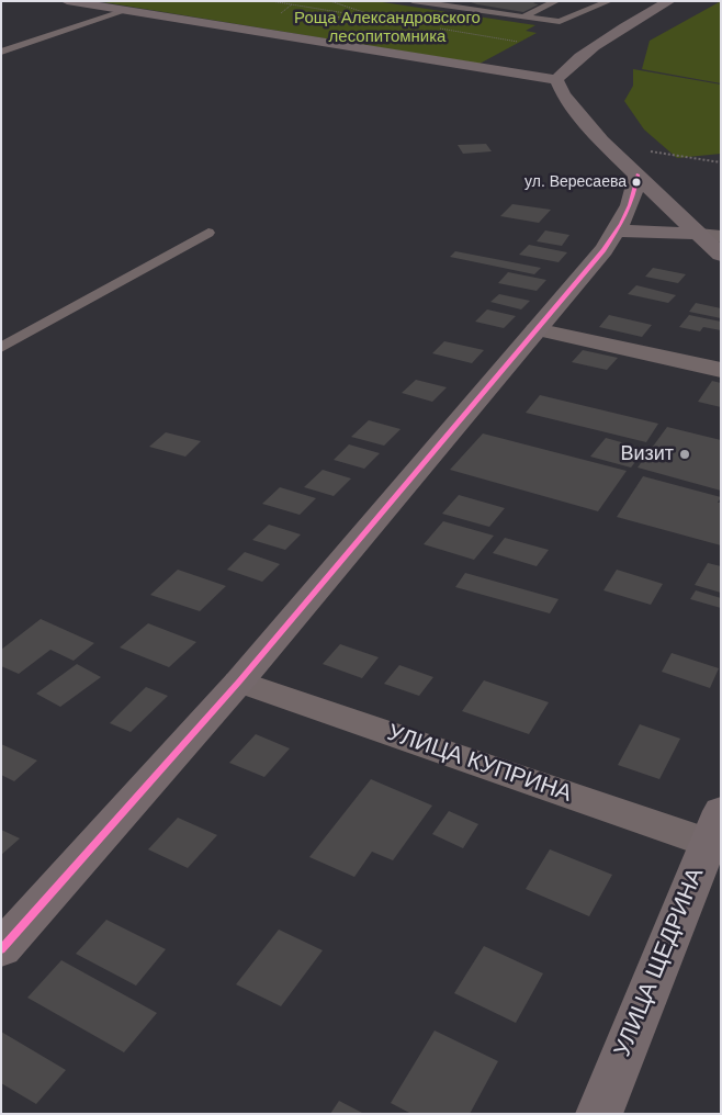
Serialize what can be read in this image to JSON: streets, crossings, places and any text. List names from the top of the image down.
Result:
{
  "streets": {
    "main road": ["УЛИЦА ЩЕДРИНА"],
    "street": ["УЛИЦА КУПРИНА"]
  },
  "crossings": [
    ["УЛИЦА КУПРИНА", "УЛИЦА ЩЕДРИНА"]
  ],
  "parks": ["Роща Александровского лесопитомника"],
  "places": ["ул. Вересаева", "Визит"]
}
